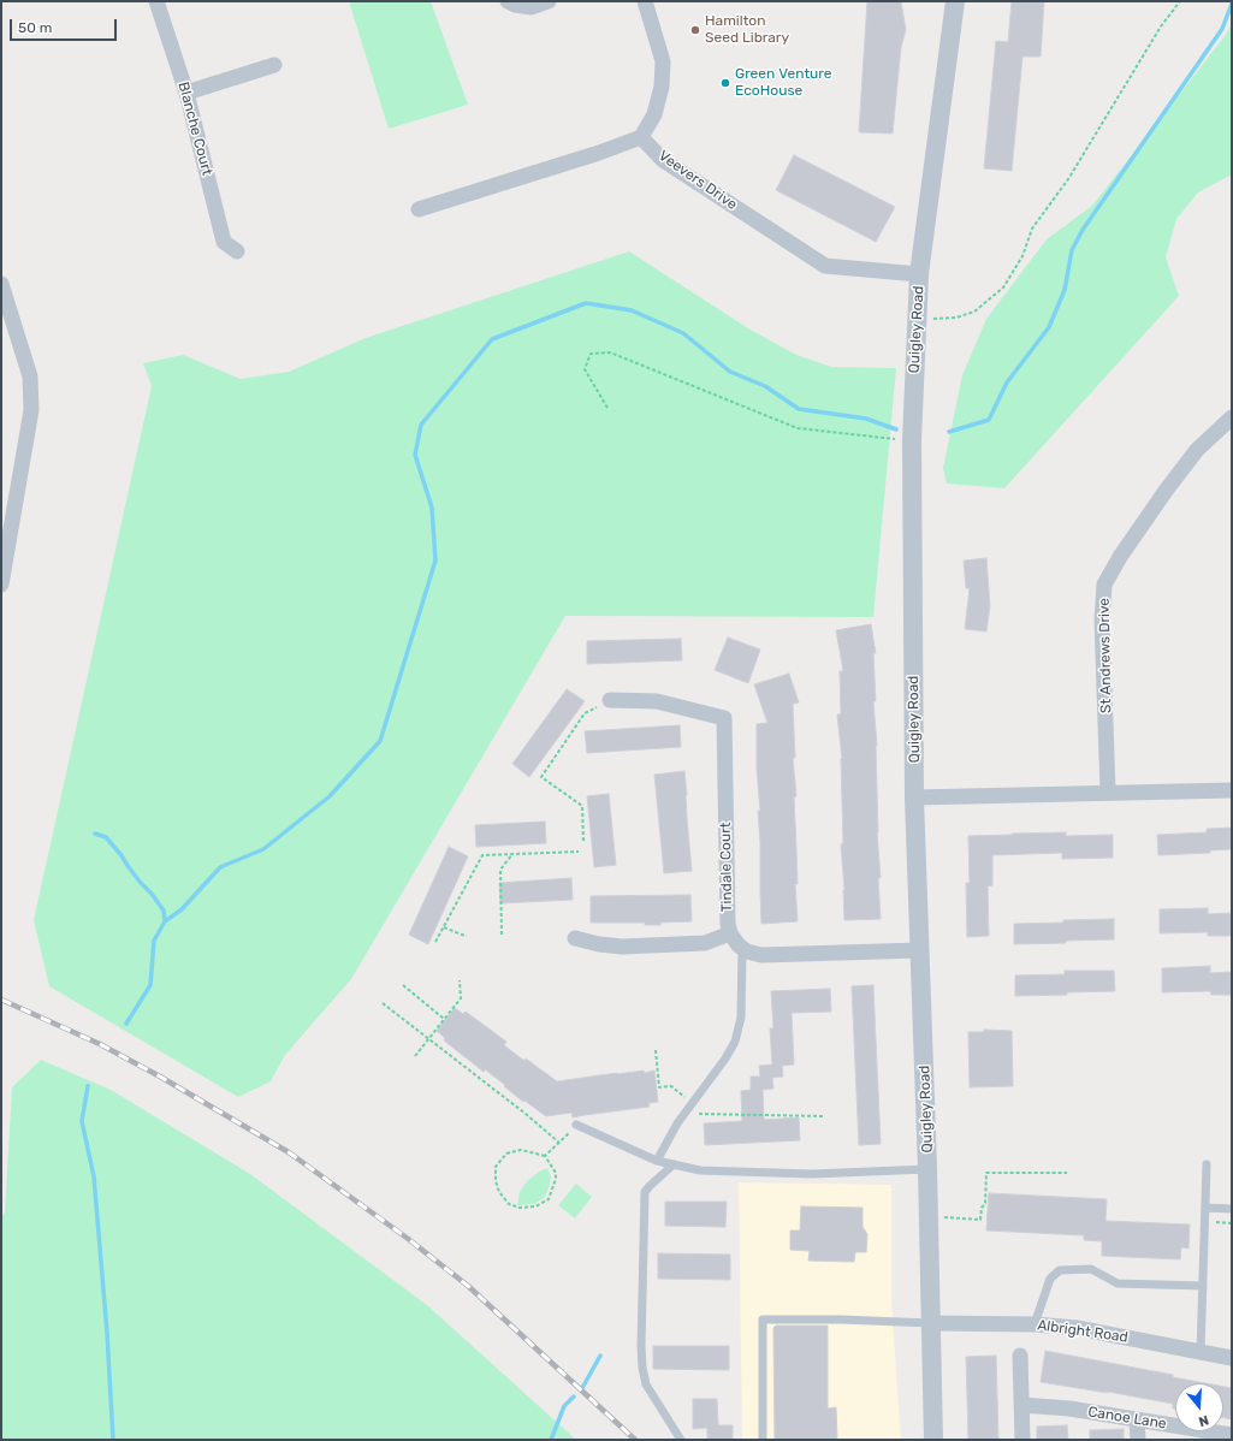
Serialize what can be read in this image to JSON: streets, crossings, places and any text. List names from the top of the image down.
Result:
{
  "streets": {
    "street": [
      "Blanche Court",
      "Veevers Drive",
      "Quigley Road",
      "St Andrews Drive",
      "Tindale Court",
      "Albright Road",
      "Canoe Lane"
    ]
  },
  "crossings": [
    ["Veevers Drive", "Quigley Road"],
    ["Quigley Road", "Albright Road"]
  ],
  "places": ["Hamilton Seed Library", "Green Venture EcoHouse"],
  "scale_bar": "50 m",
  "north": "bottom"
}
